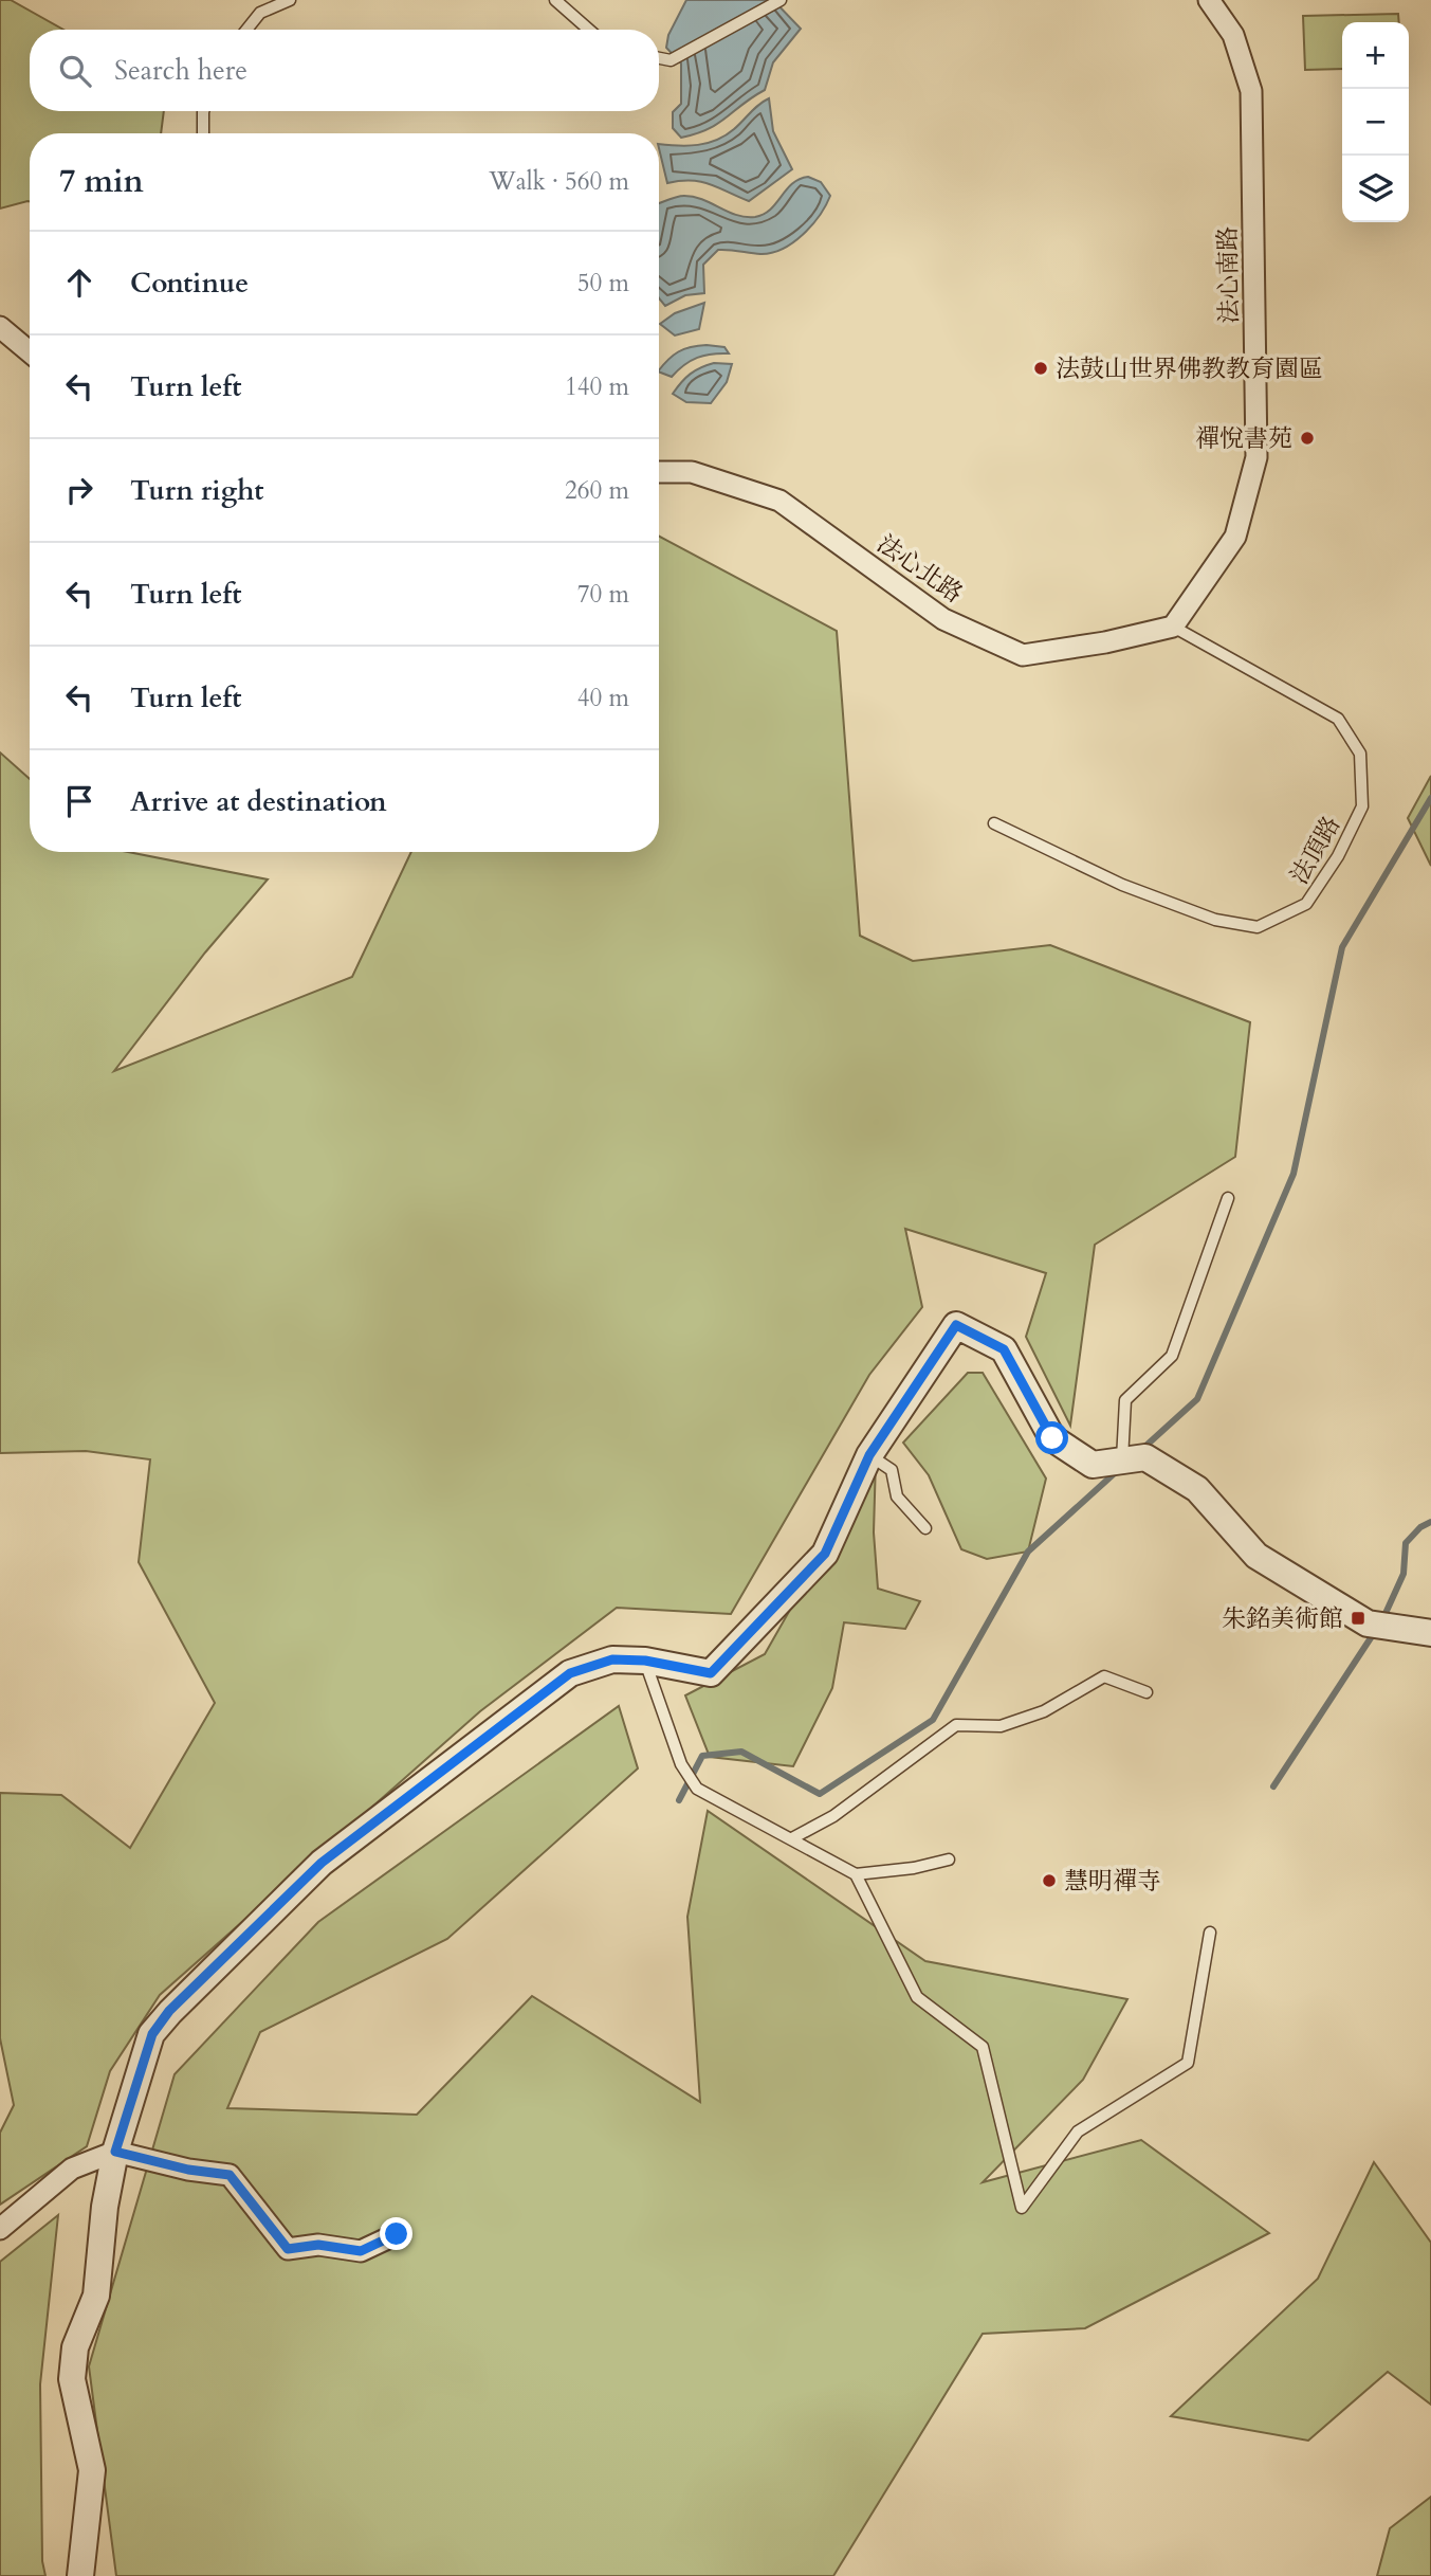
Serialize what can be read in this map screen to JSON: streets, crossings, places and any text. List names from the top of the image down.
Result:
{
  "streets": {
    "street": ["法心南路", "法心北路"],
    "lane": ["法頂路"]
  },
  "crossings": [
    ["法心南路", "法心北路"],
    ["法心南路", "法頂路"],
    ["法心北路", "法頂路"]
  ],
  "places": {
    "other": ["法鼓山世界佛教教育園區", "禪悅書苑", "慧明禪寺"],
    "transit": ["朱銘美術館"]
  },
  "page": {
    "map_buttons": ["+", "−"],
    "search": "Search here",
    "heading": ["7 min", "Walk · 560 m"],
    "list": [
      ["Continue", "50 m"],
      ["Turn left", "140 m"],
      ["Turn right", "260 m"],
      ["Turn left", "70 m"],
      ["Turn left", "40 m"],
      "Arrive at destination"
    ]
  }
}
